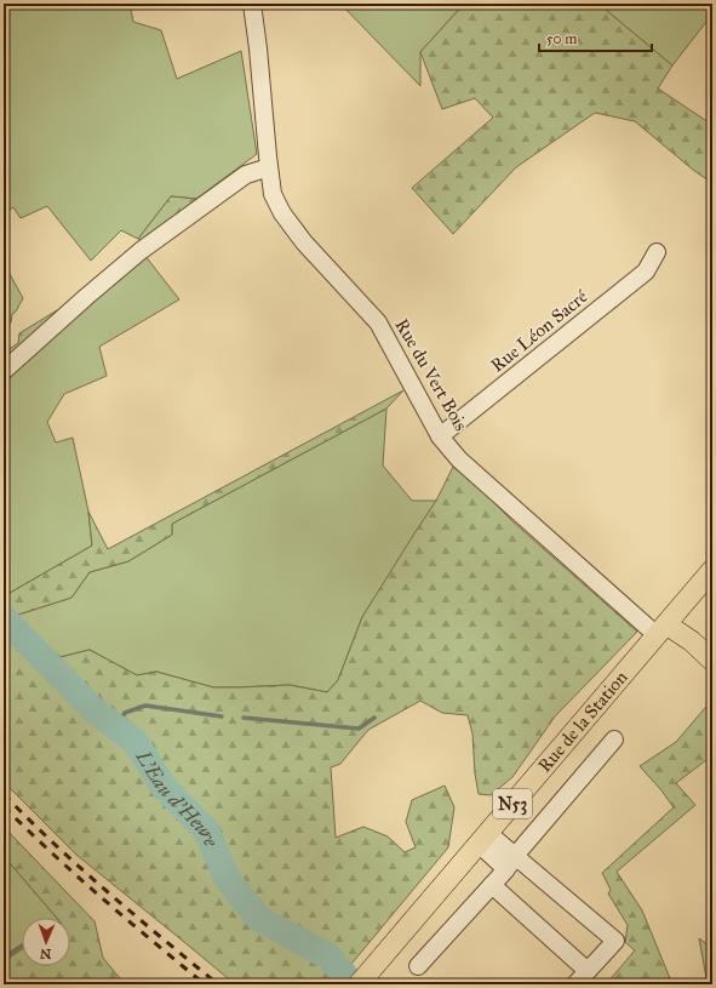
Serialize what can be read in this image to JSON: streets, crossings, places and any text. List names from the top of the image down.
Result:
{
  "streets": {
    "main road": ["Rue de la Station", "N53"],
    "street": ["Rue Léon Sacré", "Rue du Vert Bois"]
  },
  "crossings": [
    ["Rue Léon Sacré", "Rue du Vert Bois"],
    ["Rue du Vert Bois", "Rue de la Station"]
  ],
  "water": ["L'Eau d'Heure"],
  "scale_bar": "50 m",
  "north": "bottom"
}
